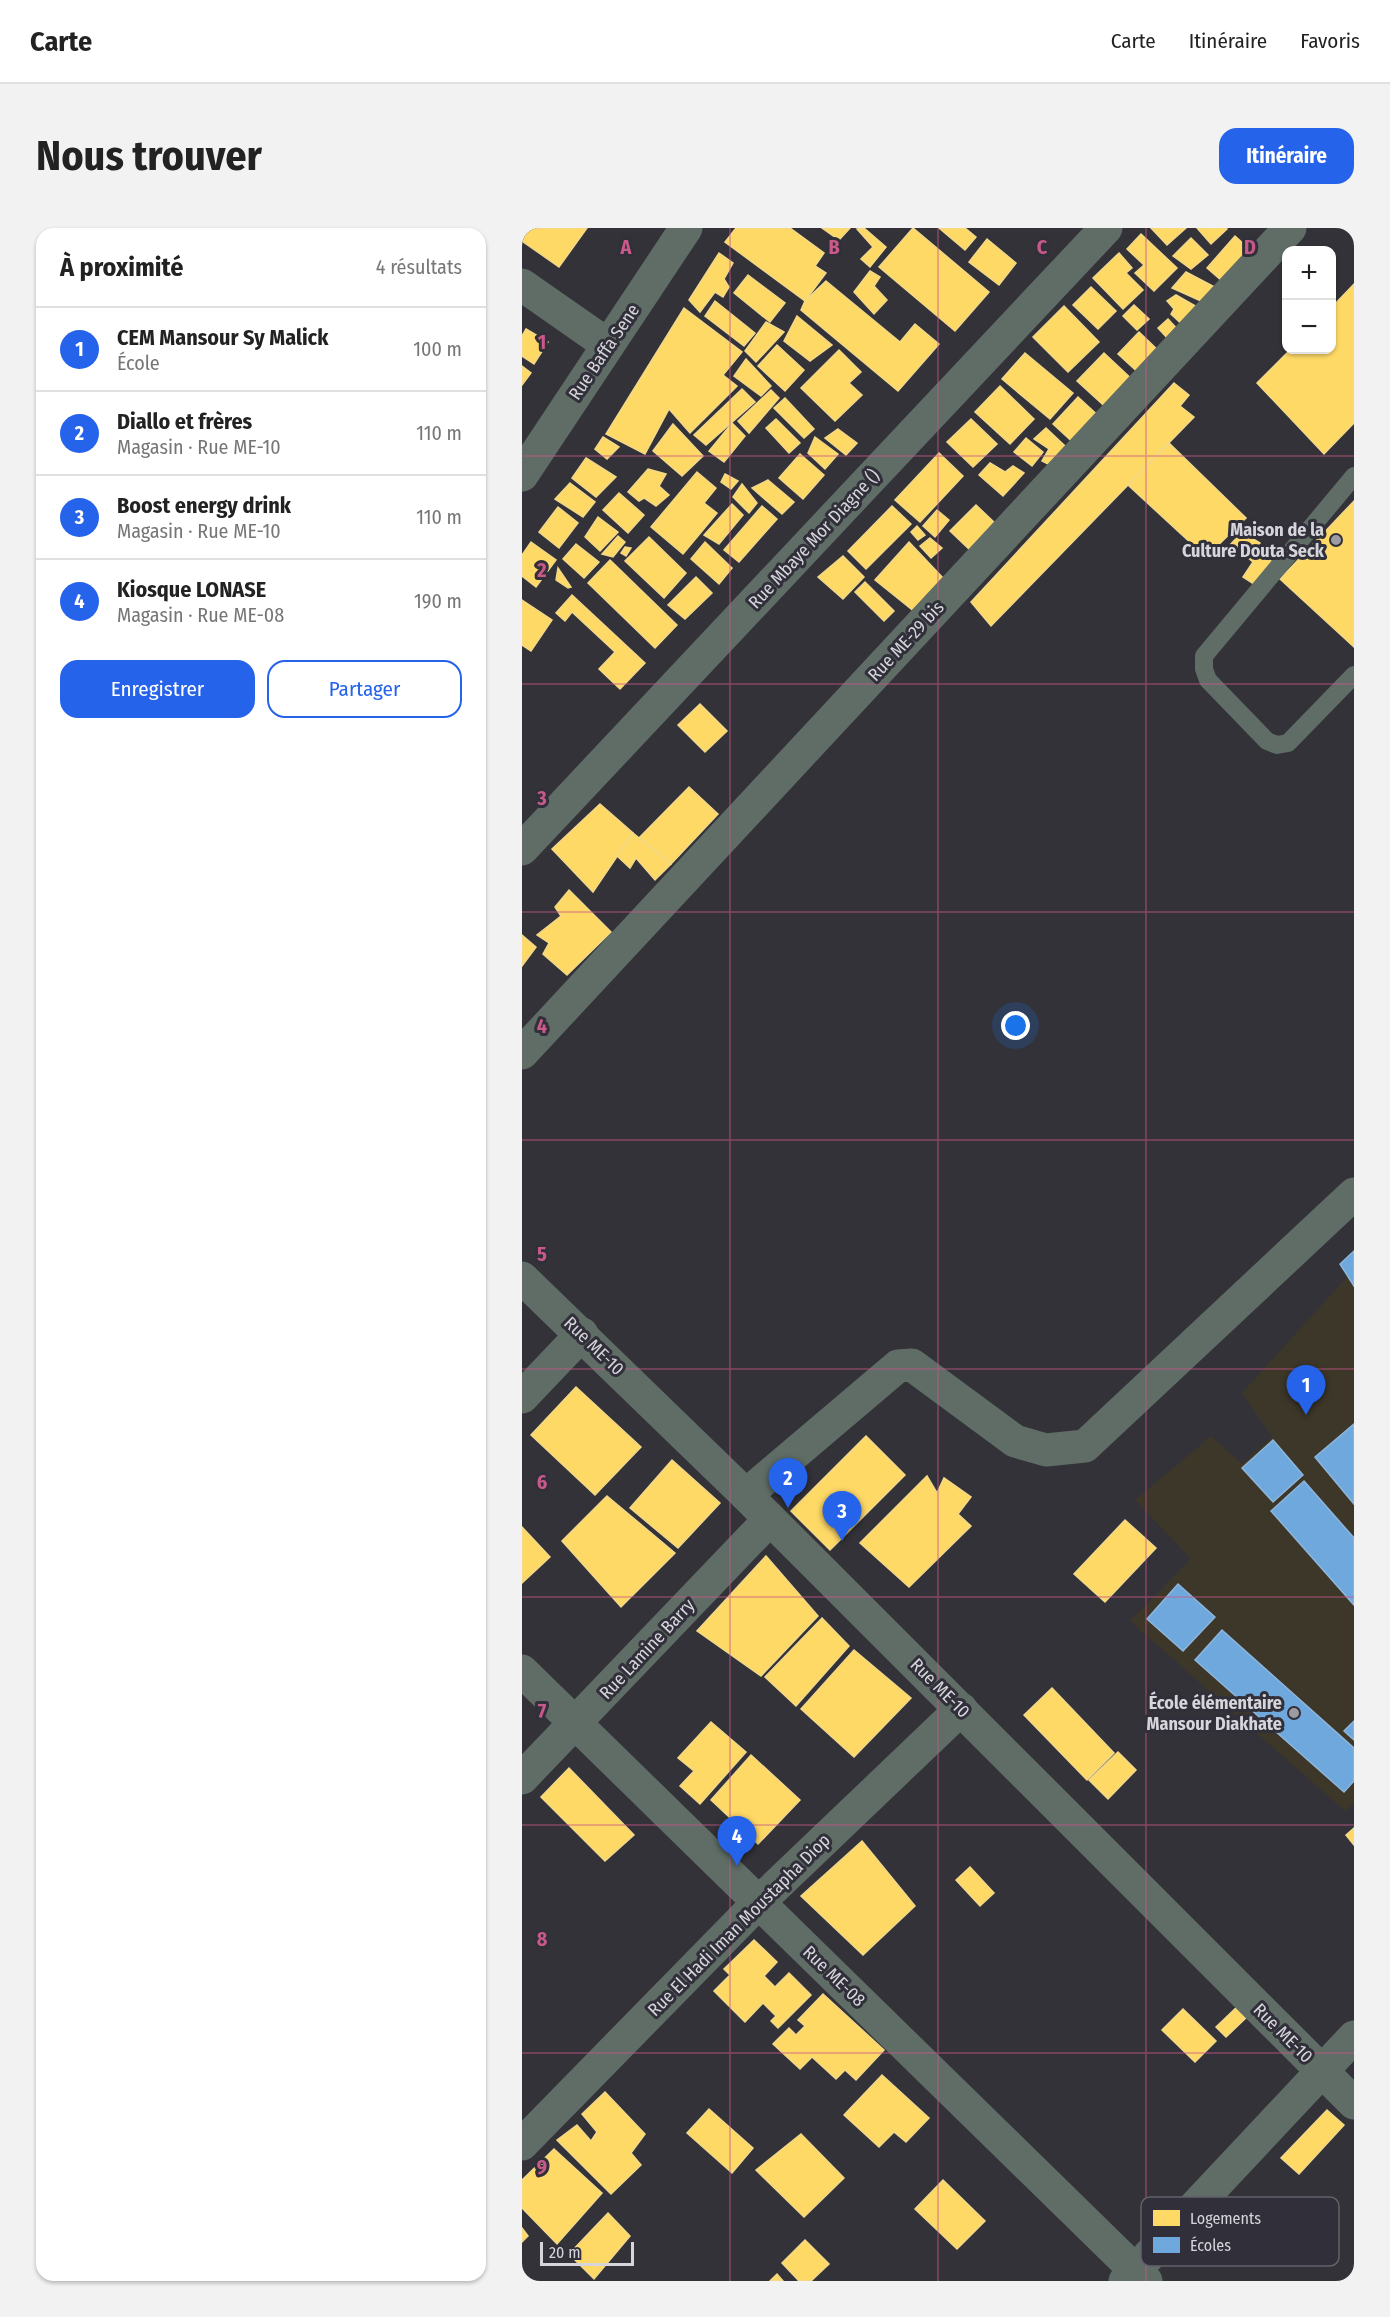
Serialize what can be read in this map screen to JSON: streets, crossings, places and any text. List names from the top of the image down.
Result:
{
  "streets": {
    "street": [
      "Rue Baffa Sene",
      "Rue Mbaye Mor Diagne ()",
      "Rue ME-29 bis",
      "Rue ME-10",
      "Rue Lamine Barry",
      "Rue El Hadi Iman Moustapha Diop",
      "Rue ME-08"
    ]
  },
  "crossings": [
    ["Rue ME-10", "Rue Lamine Barry"],
    ["Rue ME-10", "Rue El Hadi Iman Moustapha Diop"],
    ["Rue Lamine Barry", "Rue ME-08"],
    ["Rue El Hadi Iman Moustapha Diop", "Rue ME-08"]
  ],
  "places": ["Maison de la Culture Douta Seck", "École élémentaire Mansour Diakhate"],
  "legend": ["Logements", "Écoles"],
  "scale_bar": "20 m",
  "page": {
    "header": "Carte",
    "nav": ["Carte", "Itinéraire", "Favoris"],
    "buttons": [
      "Itinéraire",
      ["Enregistrer", "Partager"]
    ],
    "title": "Nous trouver",
    "heading": ["À proximité", "4 résultats"],
    "map_buttons": ["+", "−"],
    "list": [
      {
        "mark": "1",
        "name": "CEM Mansour Sy Malick",
        "note": "École",
        "value": "100 m"
      },
      {
        "mark": "2",
        "name": "Diallo et frères",
        "note": "Magasin · Rue ME-10",
        "value": "110 m"
      },
      {
        "mark": "3",
        "name": "Boost energy drink",
        "note": "Magasin · Rue ME-10",
        "value": "110 m"
      },
      {
        "mark": "4",
        "name": "Kiosque LONASE",
        "note": "Magasin · Rue ME-08",
        "value": "190 m"
      }
    ],
    "pins": [
      "1",
      "2",
      "3",
      "4"
    ],
    "scale": "20 m"
  },
  "grid": {
    "columns": [
      "A",
      "B",
      "C",
      "D"
    ],
    "rows": [
      "1",
      "2",
      "3",
      "4",
      "5",
      "6",
      "7",
      "8",
      "9"
    ]
  }
}
